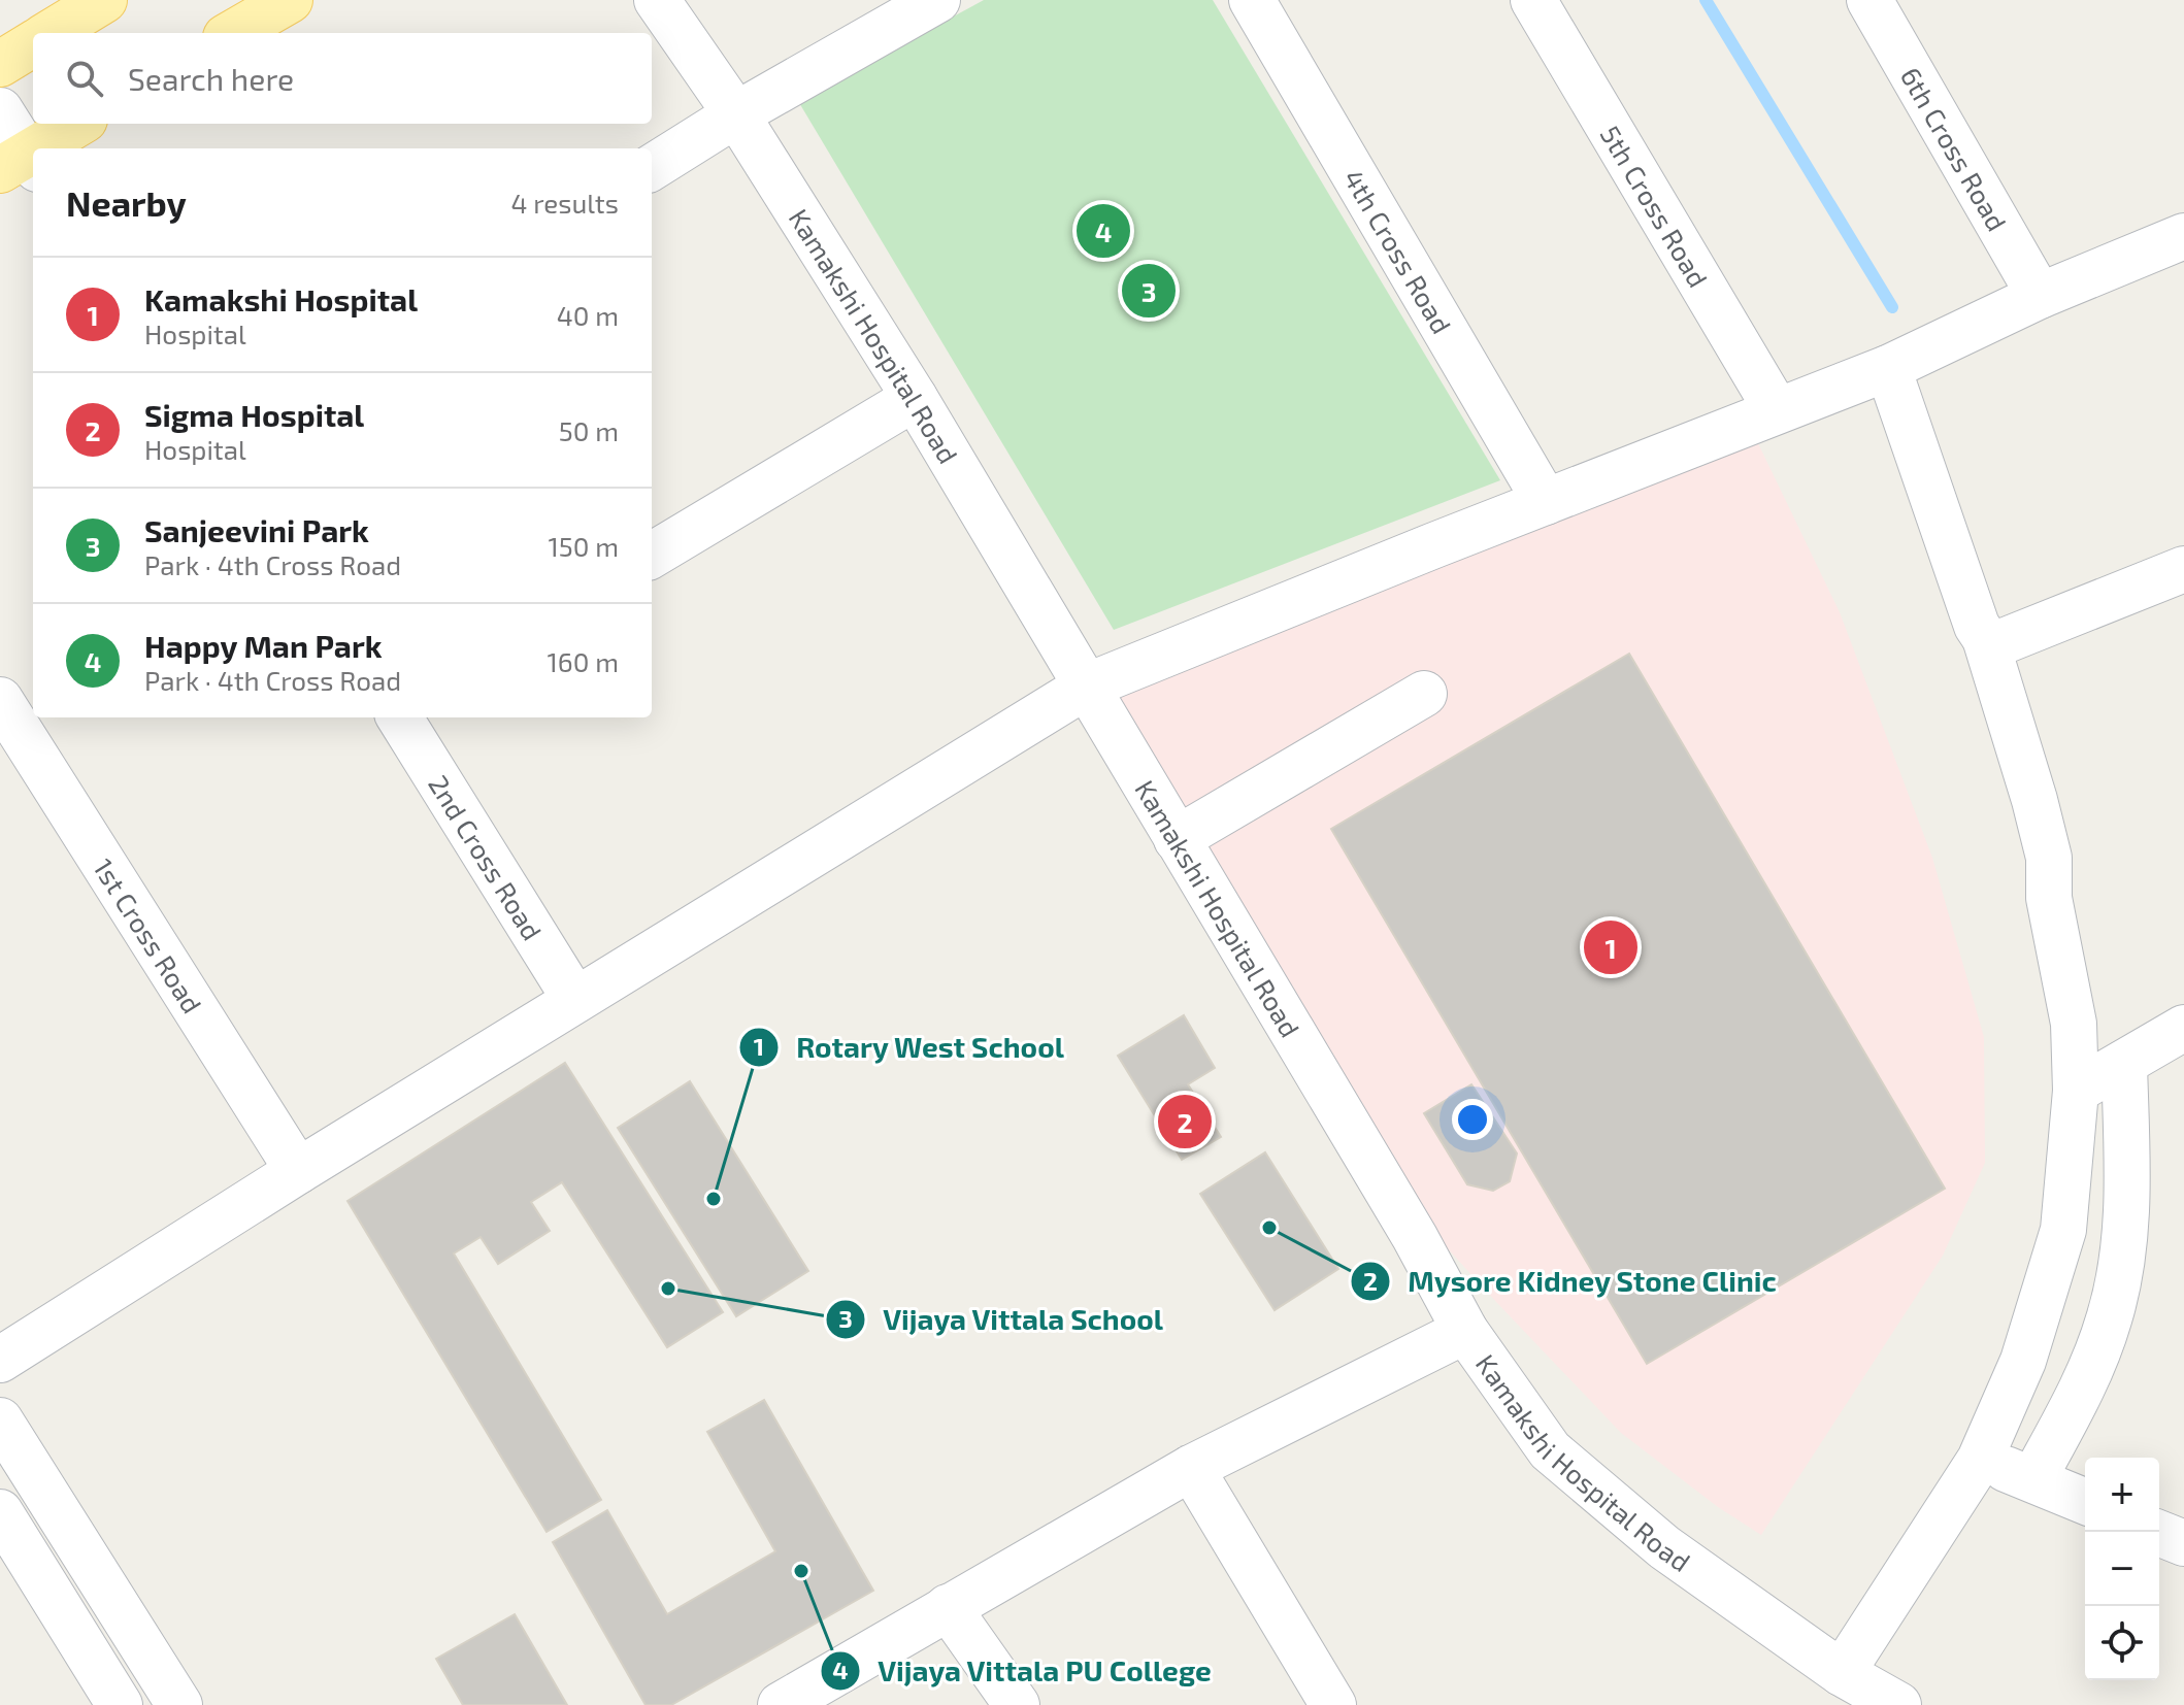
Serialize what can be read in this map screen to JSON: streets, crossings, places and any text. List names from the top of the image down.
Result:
{
  "streets": {
    "street": [
      "6th Cross Road",
      "5th Cross Road",
      "4th Cross Road",
      "Kamakshi Hospital Road",
      "2nd Cross Road",
      "1st Cross Road"
    ]
  },
  "places": [
    "Rotary West School",
    "Mysore Kidney Stone Clinic",
    "Vijaya Vittala School",
    "Vijaya Vittala PU College"
  ],
  "page": {
    "search": "Search here",
    "heading": ["Nearby", "4 results"],
    "pins": [
      "4",
      "3",
      "1",
      "2"
    ],
    "list": [
      {
        "mark": "1",
        "name": "Kamakshi Hospital",
        "note": "Hospital",
        "value": "40 m"
      },
      {
        "mark": "2",
        "name": "Sigma Hospital",
        "note": "Hospital",
        "value": "50 m"
      },
      {
        "mark": "3",
        "name": "Sanjeevini Park",
        "note": "Park · 4th Cross Road",
        "value": "150 m"
      },
      {
        "mark": "4",
        "name": "Happy Man Park",
        "note": "Park · 4th Cross Road",
        "value": "160 m"
      }
    ],
    "map_buttons": ["+", "−"]
  }
}
